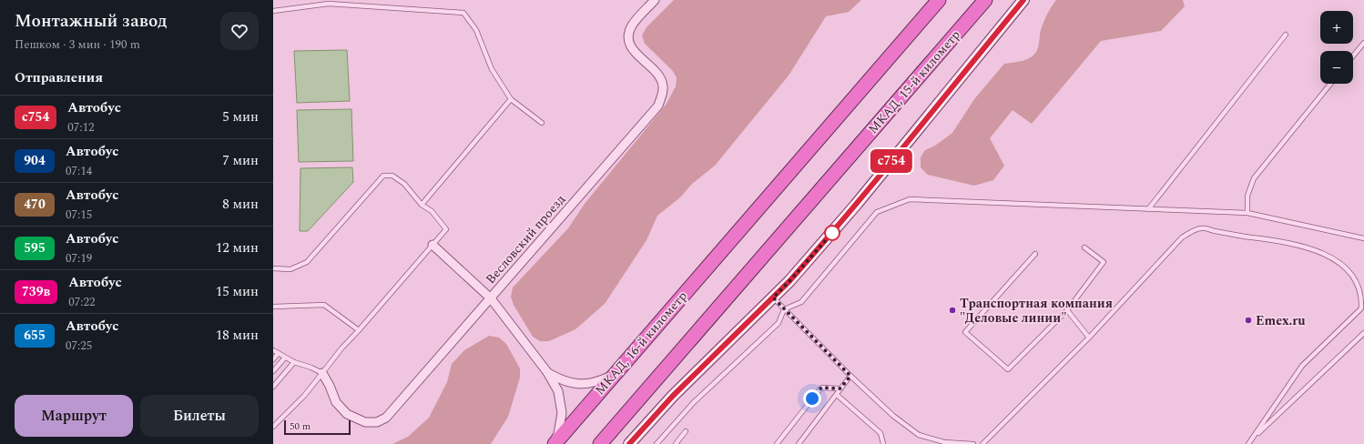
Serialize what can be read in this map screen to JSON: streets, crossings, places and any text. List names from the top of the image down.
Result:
{
  "streets": {
    "highway": ["МКАД, 15-й километр", "МКАД, 16-й километр"],
    "street": ["Весловский проезд"]
  },
  "places": ["Транспортная компания \"Деловые линии\"", "Emex.ru"],
  "lines": ["bus line с754"],
  "scale_bar": "50 m",
  "page": {
    "heading": [
      ["Монтажный завод", "Пешком · 3 мин · 190 m"],
      "Отправления"
    ],
    "on_map": "с754",
    "map_buttons": ["+", "−"],
    "list": [
      {
        "mark": "с754",
        "name": "Автобус",
        "note": "07:12",
        "value": "5 мин"
      },
      {
        "mark": "904",
        "name": "Автобус",
        "note": "07:14",
        "value": "7 мин"
      },
      {
        "mark": "470",
        "name": "Автобус",
        "note": "07:15",
        "value": "8 мин"
      },
      {
        "mark": "595",
        "name": "Автобус",
        "note": "07:19",
        "value": "12 мин"
      },
      {
        "mark": "739в",
        "name": "Автобус",
        "note": "07:22",
        "value": "15 мин"
      },
      {
        "mark": "655",
        "name": "Автобус",
        "note": "07:25",
        "value": "18 мин"
      }
    ],
    "buttons": ["Маршрут", "Билеты"],
    "scale": "50 m"
  }
}
